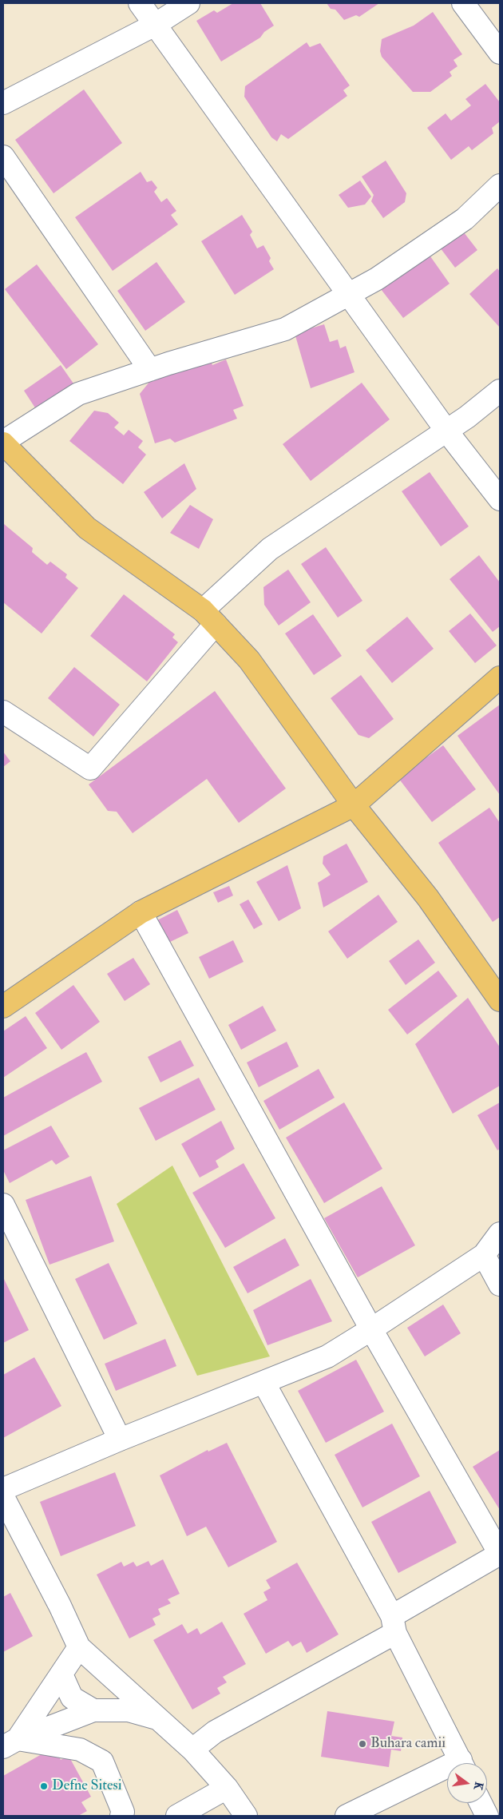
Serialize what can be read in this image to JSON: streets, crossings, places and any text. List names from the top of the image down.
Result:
{
  "places": ["Buhara camii", "Defne Sitesi"],
  "north": "right"
}
